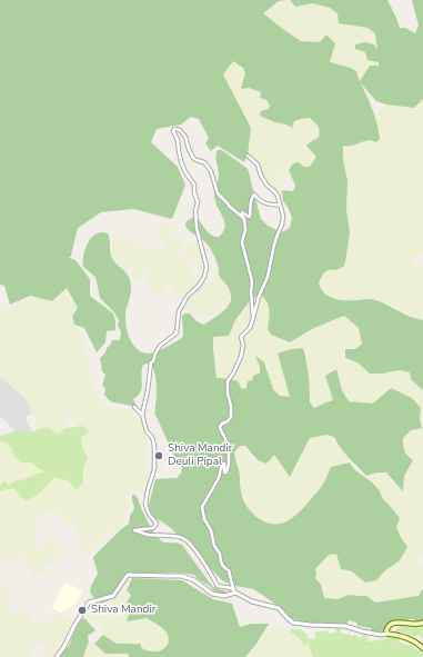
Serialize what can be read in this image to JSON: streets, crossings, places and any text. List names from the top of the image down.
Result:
{
  "places": ["Shiva Mandir Deuli Pipal", "Shiva Mandir"]
}
